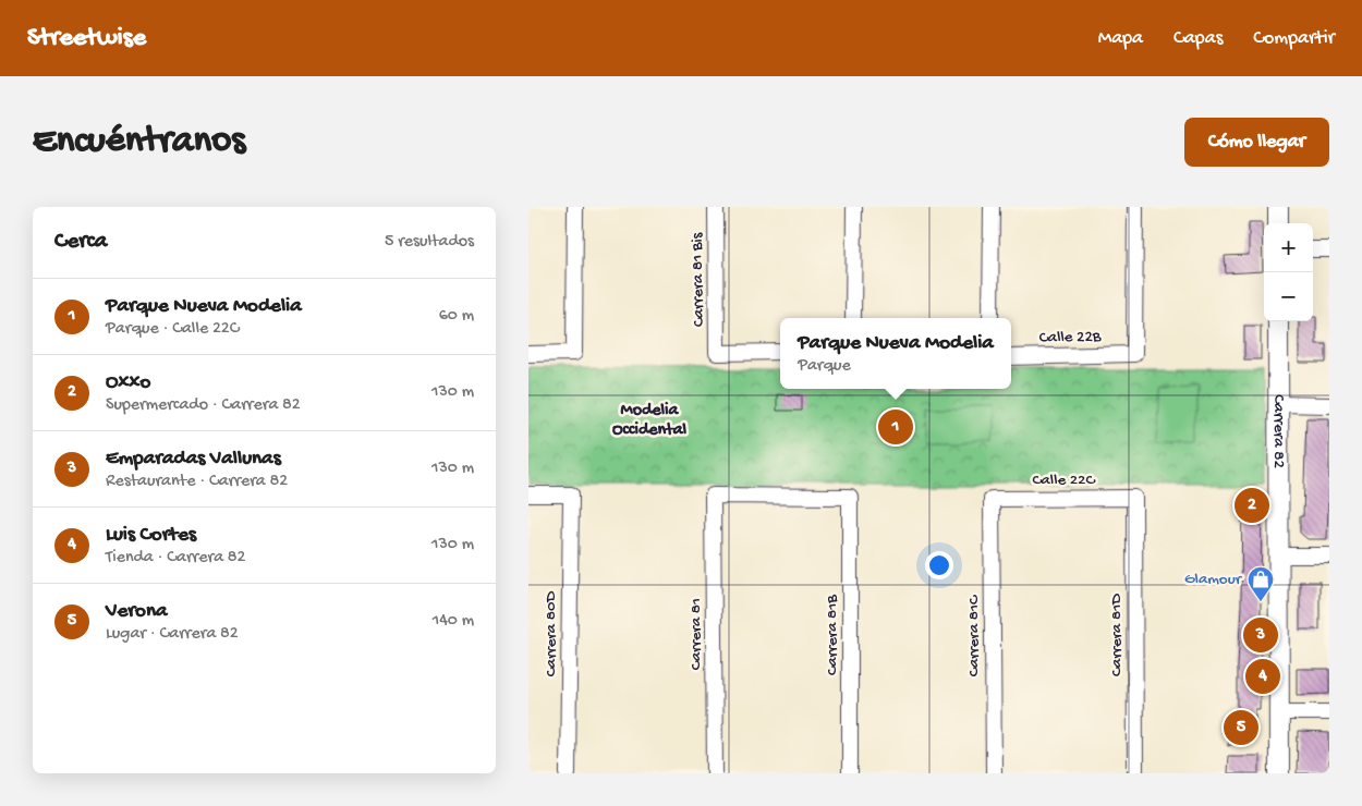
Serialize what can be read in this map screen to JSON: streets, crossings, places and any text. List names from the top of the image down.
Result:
{
  "streets": {
    "street": [
      "Carrera 81 Bis",
      "Calle 22B",
      "Carrera 82",
      "Calle 22C",
      "Carrera 80D",
      "Carrera 81",
      "Carrera 81B",
      "Carrera 81D",
      "Carrera 81C"
    ]
  },
  "crossings": [
    ["Calle 22C", "Carrera 81D"],
    ["Calle 22C", "Carrera 81C"],
    ["Carrera 81", "Carrera 81B"]
  ],
  "districts": ["Modelia Occidental"],
  "places": {
    "shop": ["Glamour"]
  },
  "page": {
    "header": "Streetwise",
    "nav": ["Mapa", "Capas", "Compartir"],
    "buttons": "Cómo llegar",
    "title": "Encuéntranos",
    "heading": ["Cerca", "5 resultados"],
    "map_buttons": ["+", "−"],
    "list": [
      {
        "mark": "1",
        "name": "Parque Nueva Modelia",
        "note": "Parque · Calle 22C",
        "value": "60 m"
      },
      {
        "mark": "2",
        "name": "Oxxo",
        "note": "Supermercado · Carrera 82",
        "value": "130 m"
      },
      {
        "mark": "3",
        "name": "Emparadas Vallunas",
        "note": "Restaurante · Carrera 82",
        "value": "130 m"
      },
      {
        "mark": "4",
        "name": "Luis Cortes",
        "note": "Tienda · Carrera 82",
        "value": "130 m"
      },
      {
        "mark": "5",
        "name": "Verona",
        "note": "Lugar · Carrera 82",
        "value": "140 m"
      }
    ],
    "popup": ["Parque Nueva Modelia", "Parque"],
    "pins": [
      "1",
      "2",
      "3",
      "4",
      "5"
    ]
  }
}
